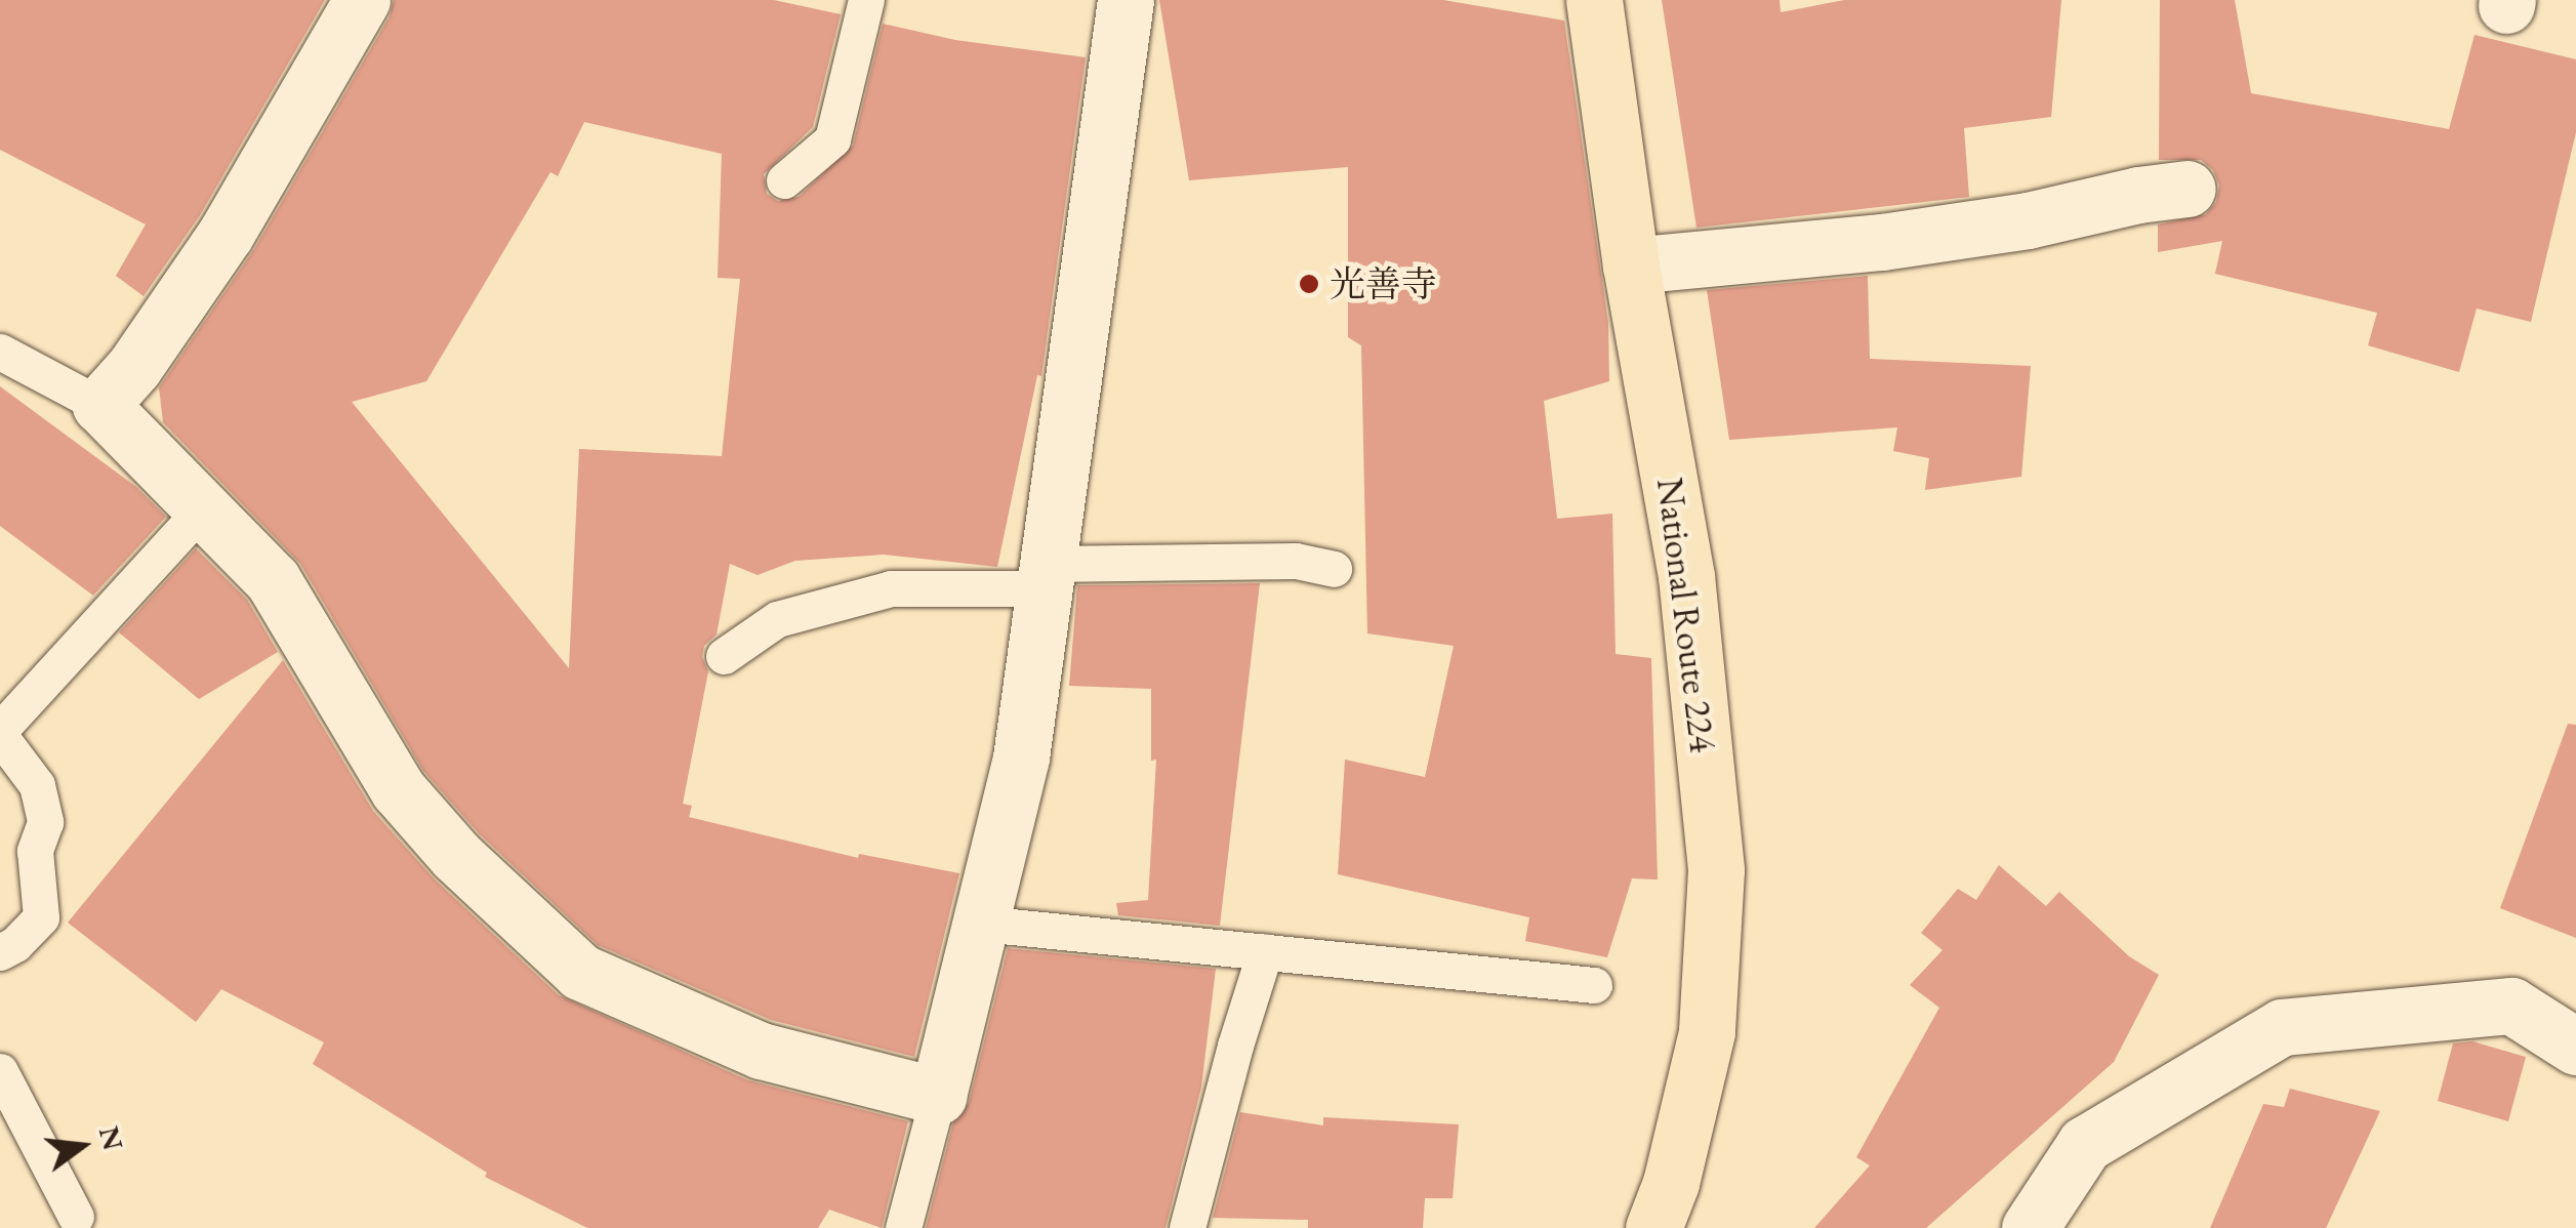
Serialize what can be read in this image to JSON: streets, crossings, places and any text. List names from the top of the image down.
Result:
{
  "streets": {
    "highway": ["National Route 224"]
  },
  "places": ["光善寺"],
  "north": "right"
}
